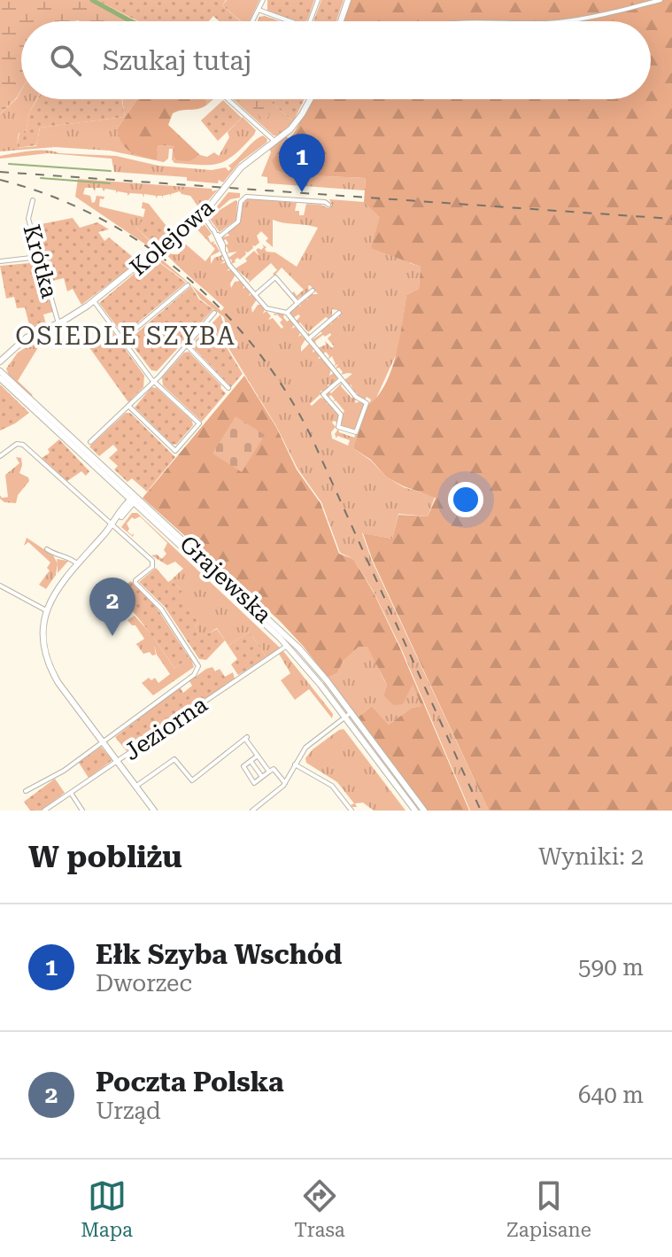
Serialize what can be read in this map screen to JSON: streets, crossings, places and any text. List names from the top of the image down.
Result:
{
  "streets": {
    "main road": ["Kolejowa", "Grajewska"],
    "street": ["Krótka", "Jeziorna"]
  },
  "crossings": [
    ["Kolejowa", "Krótka"],
    ["Grajewska", "Jeziorna"]
  ],
  "districts": ["OSIEDLE SZYBA"],
  "page": {
    "search": "Szukaj tutaj",
    "pins": ["1", "2"],
    "heading": ["W pobliżu", "Wyniki: 2"],
    "list": [
      {
        "mark": "1",
        "name": "Ełk Szyba Wschód",
        "note": "Dworzec",
        "value": "590 m"
      },
      {
        "mark": "2",
        "name": "Poczta Polska",
        "note": "Urząd",
        "value": "640 m"
      }
    ],
    "nav": ["Mapa", "Trasa", "Zapisane"]
  }
}
